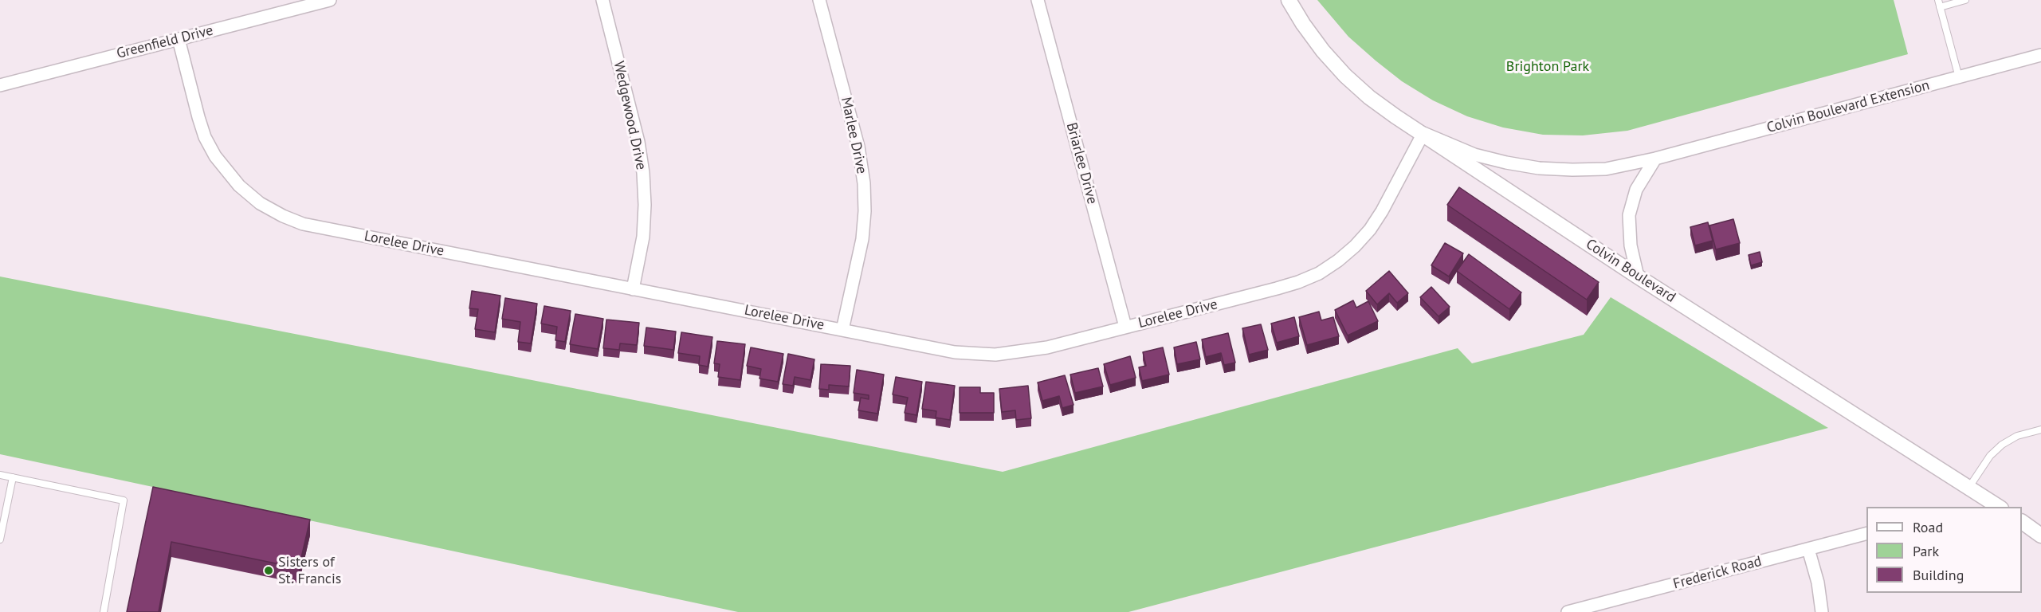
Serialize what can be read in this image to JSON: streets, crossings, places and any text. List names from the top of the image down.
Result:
{
  "streets": {
    "street": [
      "Greenfield Drive",
      "Colvin Boulevard Extension",
      "Wedgewood Drive",
      "Marlee Drive",
      "Briarlee Drive",
      "Lorelee Drive",
      "Colvin Boulevard",
      "Frederick Road"
    ]
  },
  "crossings": [
    ["Greenfield Drive", "Lorelee Drive"],
    ["Colvin Boulevard Extension", "Lorelee Drive"],
    ["Colvin Boulevard Extension", "Colvin Boulevard"],
    ["Wedgewood Drive", "Lorelee Drive"],
    ["Marlee Drive", "Lorelee Drive"],
    ["Briarlee Drive", "Lorelee Drive"],
    ["Lorelee Drive", "Colvin Boulevard"]
  ],
  "parks": ["Brighton Park"],
  "places": ["Sisters of St. Francis"],
  "legend": ["Road", "Park", "Building"]
}
